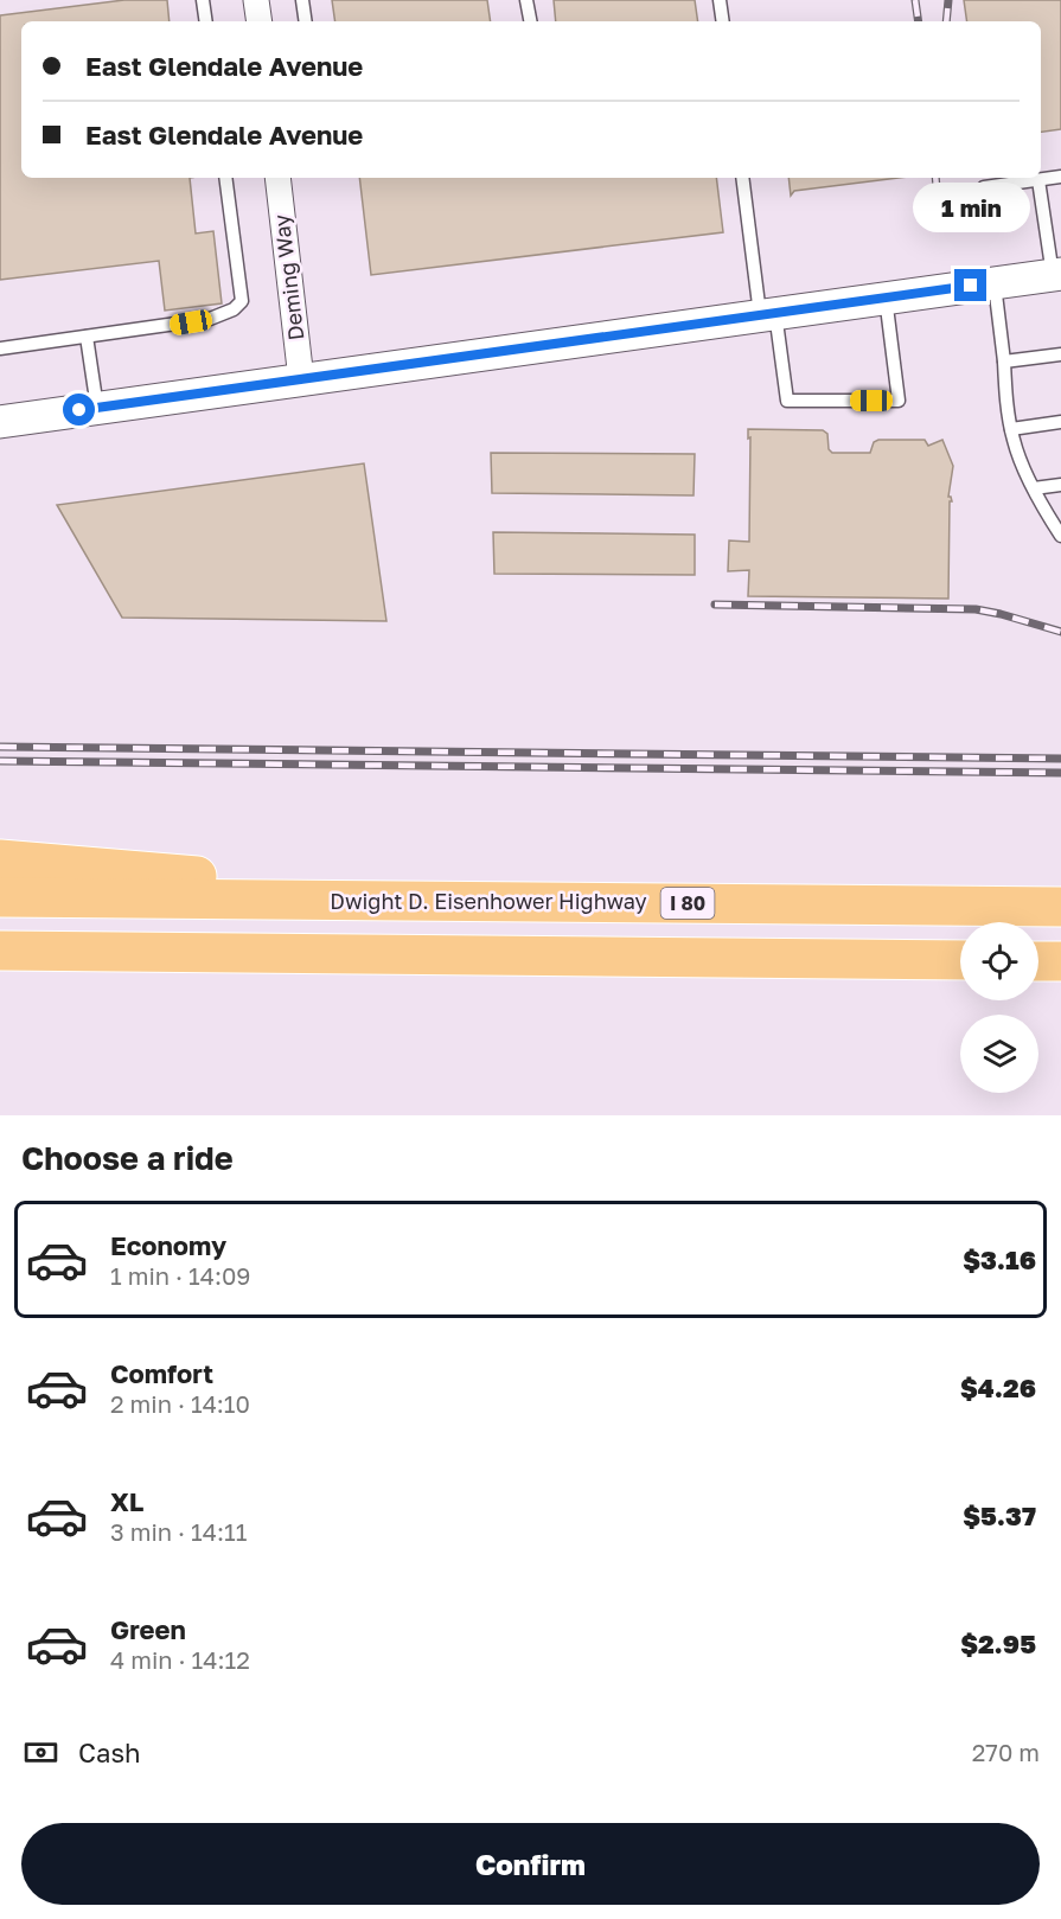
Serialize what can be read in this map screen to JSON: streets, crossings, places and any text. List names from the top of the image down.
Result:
{
  "streets": {
    "highway": ["Dwight D. Eisenhower Highway", "I 80"],
    "street": ["Deming Way"]
  },
  "page": {
    "banner": ["East Glendale Avenue", "East Glendale Avenue"],
    "bubble": "1 min",
    "heading": "Choose a ride",
    "list": [
      {
        "name": "Economy",
        "note": "1 min · 14:09",
        "value": "$3.16"
      },
      {
        "name": "Comfort",
        "note": "2 min · 14:10",
        "value": "$4.26"
      },
      {
        "name": "XL",
        "note": "3 min · 14:11",
        "value": "$5.37"
      },
      {
        "name": "Green",
        "note": "4 min · 14:12",
        "value": "$2.95"
      }
    ],
    "pay": ["Cash", "270 m"],
    "buttons": "Confirm"
  }
}
